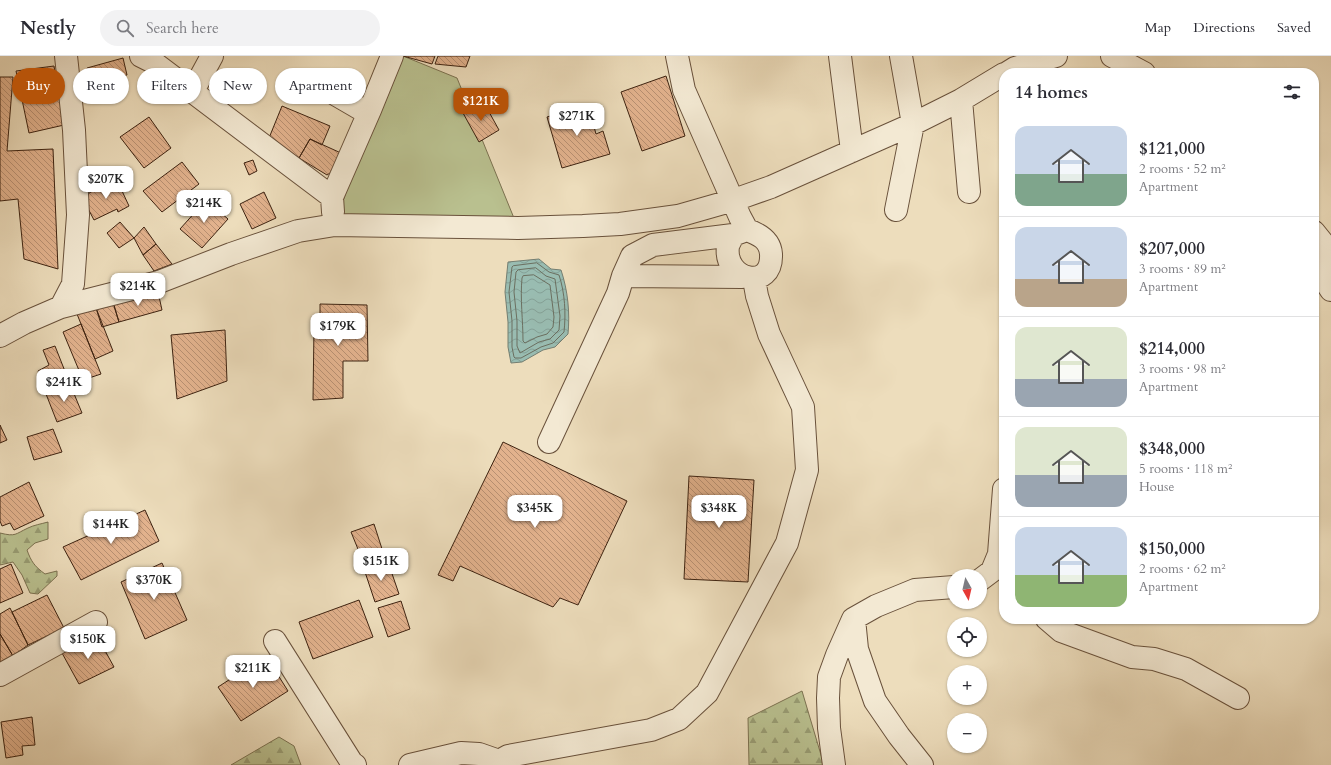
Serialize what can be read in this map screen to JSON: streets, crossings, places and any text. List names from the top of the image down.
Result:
{
  "north": "bottom",
  "page": {
    "header": "Nestly",
    "search": "Search here",
    "nav": ["Map", "Directions", "Saved"],
    "chip": [
      "Buy",
      "Rent",
      "Filters",
      "New",
      "Apartment"
    ],
    "heading": "14 homes",
    "price": [
      "$121K",
      "$271K",
      "$207K",
      "$214K",
      "$214K",
      "$179K",
      "$241K",
      "$345K",
      "$348K",
      "$144K",
      "$151K",
      "$370K",
      "$150K",
      "$211K"
    ],
    "list": [
      {
        "name": "$121,000",
        "note": "2 rooms · 52 m² · Apartment"
      },
      {
        "name": "$207,000",
        "note": "3 rooms · 89 m² · Apartment"
      },
      {
        "name": "$214,000",
        "note": "3 rooms · 98 m² · Apartment"
      },
      {
        "name": "$348,000",
        "note": "5 rooms · 118 m² · House"
      },
      {
        "name": "$150,000",
        "note": "2 rooms · 62 m² · Apartment"
      }
    ],
    "map_buttons": ["+", "−"]
  }
}
